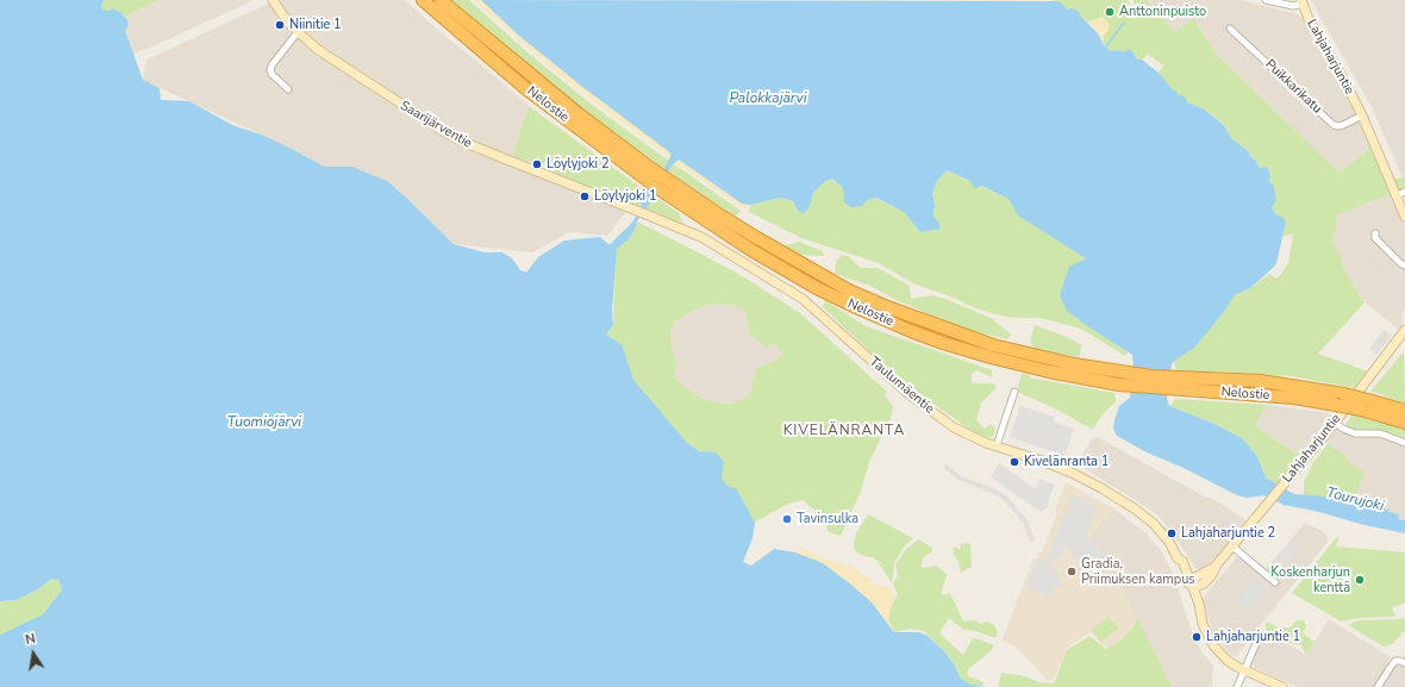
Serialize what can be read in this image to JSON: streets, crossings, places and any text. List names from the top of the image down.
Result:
{
  "streets": {
    "highway": ["Nelostie"],
    "main road": ["Lahjaharjuntie", "Saarijärventie", "Taulumäentie"],
    "street": ["Puikkarikatu"]
  },
  "crossings": [
    ["Lahjaharjuntie", "Puikkarikatu"],
    ["Lahjaharjuntie", "Taulumäentie"],
    ["Saarijärventie", "Taulumäentie"]
  ],
  "districts": ["KIVELÄNRANTA"],
  "water": ["Palokkajärvi", "Tuomiojärvi", "Tourujoki"],
  "places": [
    "Anttoninpuisto",
    "Niinitie 1",
    "Löylyjoki 2",
    "Löylyjoki 1",
    "Kivelänranta 1",
    "Tavinsulka",
    "Lahjaharjuntie 2",
    "Gradia, Priimuksen kampus",
    "Koskenharjun kenttä",
    "Lahjaharjuntie 1"
  ],
  "north": "top"
}
